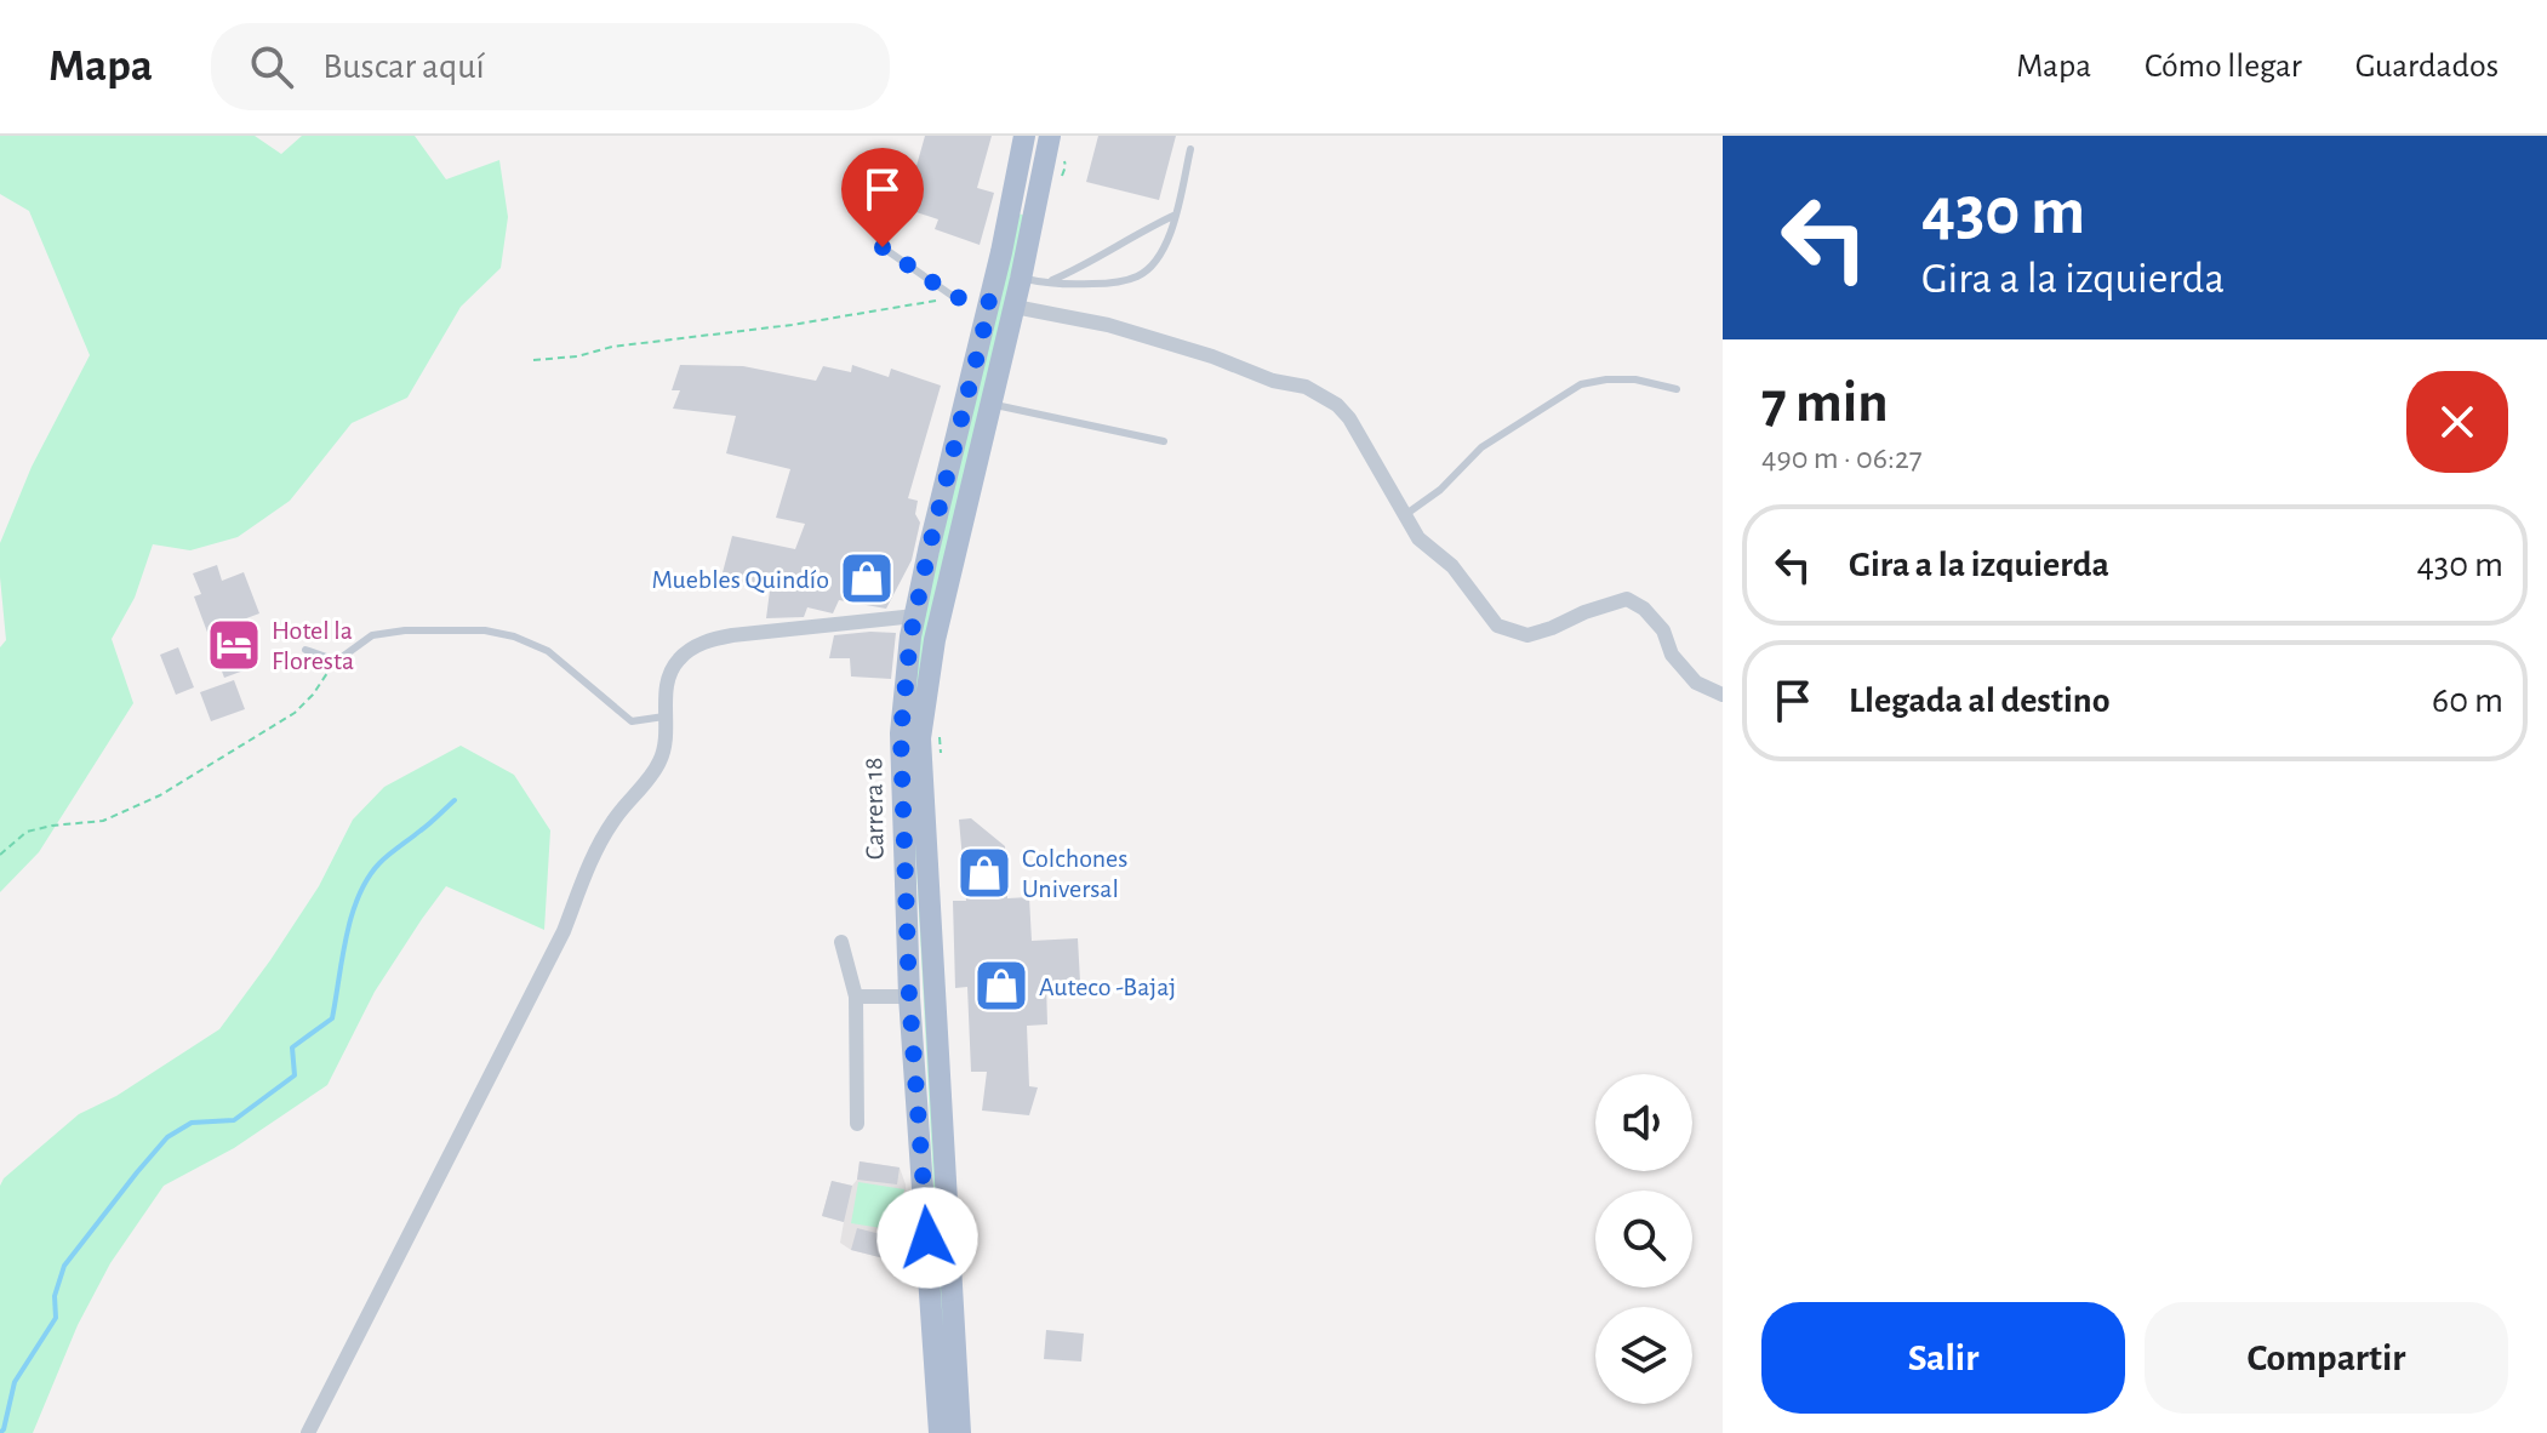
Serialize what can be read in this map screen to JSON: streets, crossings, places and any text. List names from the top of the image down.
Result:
{
  "streets": {
    "main road": ["Carrera 18"]
  },
  "places": {
    "shop": ["Muebles Quindío", "Colchones Universal", "Auteco -Bajaj"],
    "hotel": ["Hotel la Floresta"]
  },
  "page": {
    "header": "Mapa",
    "search": "Buscar aquí",
    "nav": ["Mapa", "Cómo llegar", "Guardados"],
    "turn": ["430 m", "Gira a la izquierda"],
    "heading": ["7 min", "490 m · 06:27"],
    "list": [
      {
        "name": "Gira a la izquierda",
        "value": "430 m"
      },
      {
        "name": "Llegada al destino",
        "value": "60 m"
      }
    ],
    "buttons": ["Salir", "Compartir"]
  }
}
